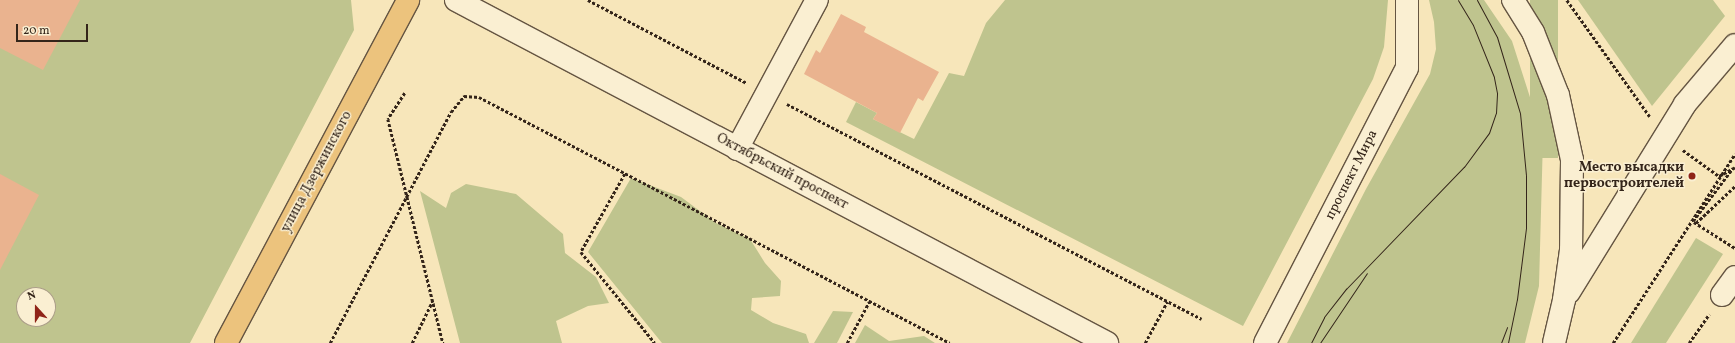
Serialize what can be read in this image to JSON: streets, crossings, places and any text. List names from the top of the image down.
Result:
{
  "streets": {
    "main road": ["улица Дзержинского"],
    "street": ["Октябрьский проспект", "проспект Мира"]
  },
  "places": ["Место высадки первостроителей"],
  "scale_bar": "20 m",
  "north": "top"
}
